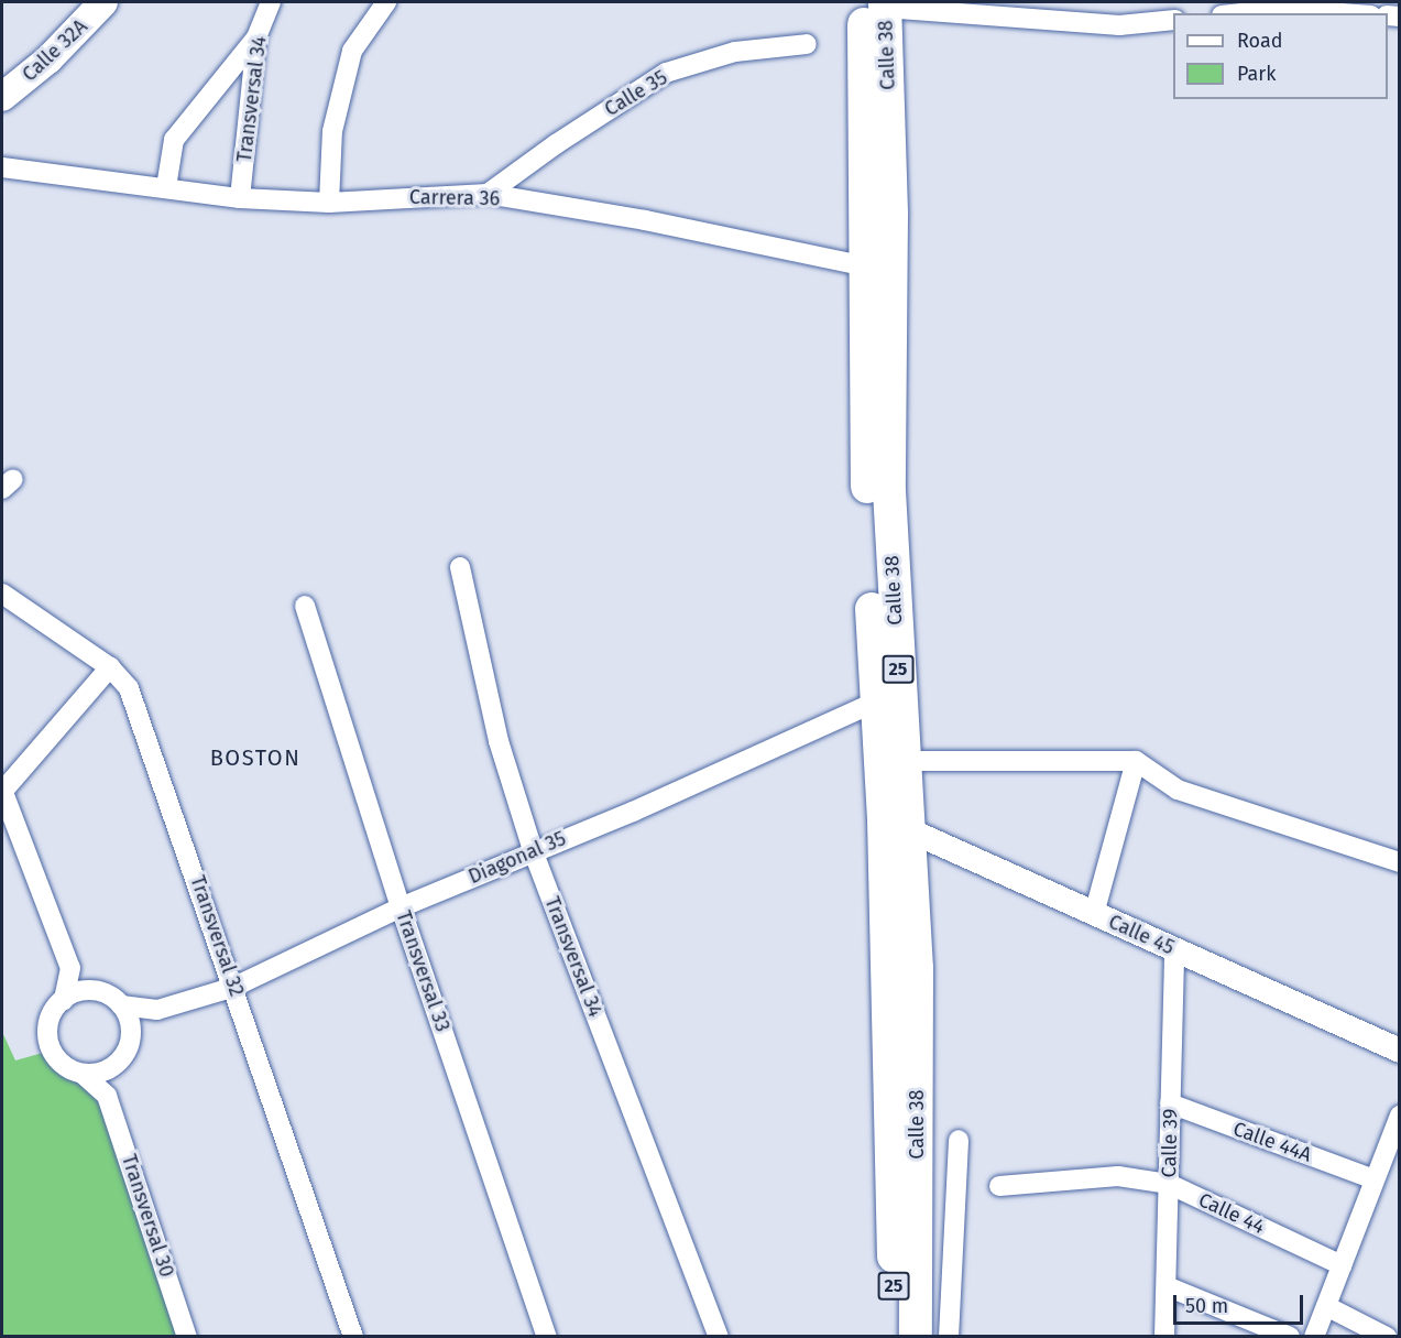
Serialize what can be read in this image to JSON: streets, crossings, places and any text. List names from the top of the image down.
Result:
{
  "streets": {
    "highway": ["Calle 38", "25"],
    "main road": ["Calle 32A"],
    "street": [
      "Calle 35",
      "Transversal 34",
      "Carrera 36",
      "Diagonal 35",
      "Calle 45",
      "Transversal 32",
      "Transversal 33",
      "Calle 44A",
      "Calle 39",
      "Calle 44",
      "Transversal 30"
    ]
  },
  "crossings": [
    ["Calle 38", "Carrera 36"],
    ["Calle 38", "Diagonal 35"],
    ["Calle 38", "Calle 45"],
    ["Calle 35", "Carrera 36"],
    ["Transversal 34", "Carrera 36"],
    ["Transversal 34", "Diagonal 35"],
    ["Diagonal 35", "Transversal 32"],
    ["Diagonal 35", "Transversal 33"],
    ["Diagonal 35", "Transversal 30"],
    ["Calle 45", "Calle 39"],
    ["Calle 44A", "Calle 39"],
    ["Calle 39", "Calle 44"]
  ],
  "districts": ["BOSTON"],
  "legend": ["Road", "Park"],
  "scale_bar": "50 m"
}
